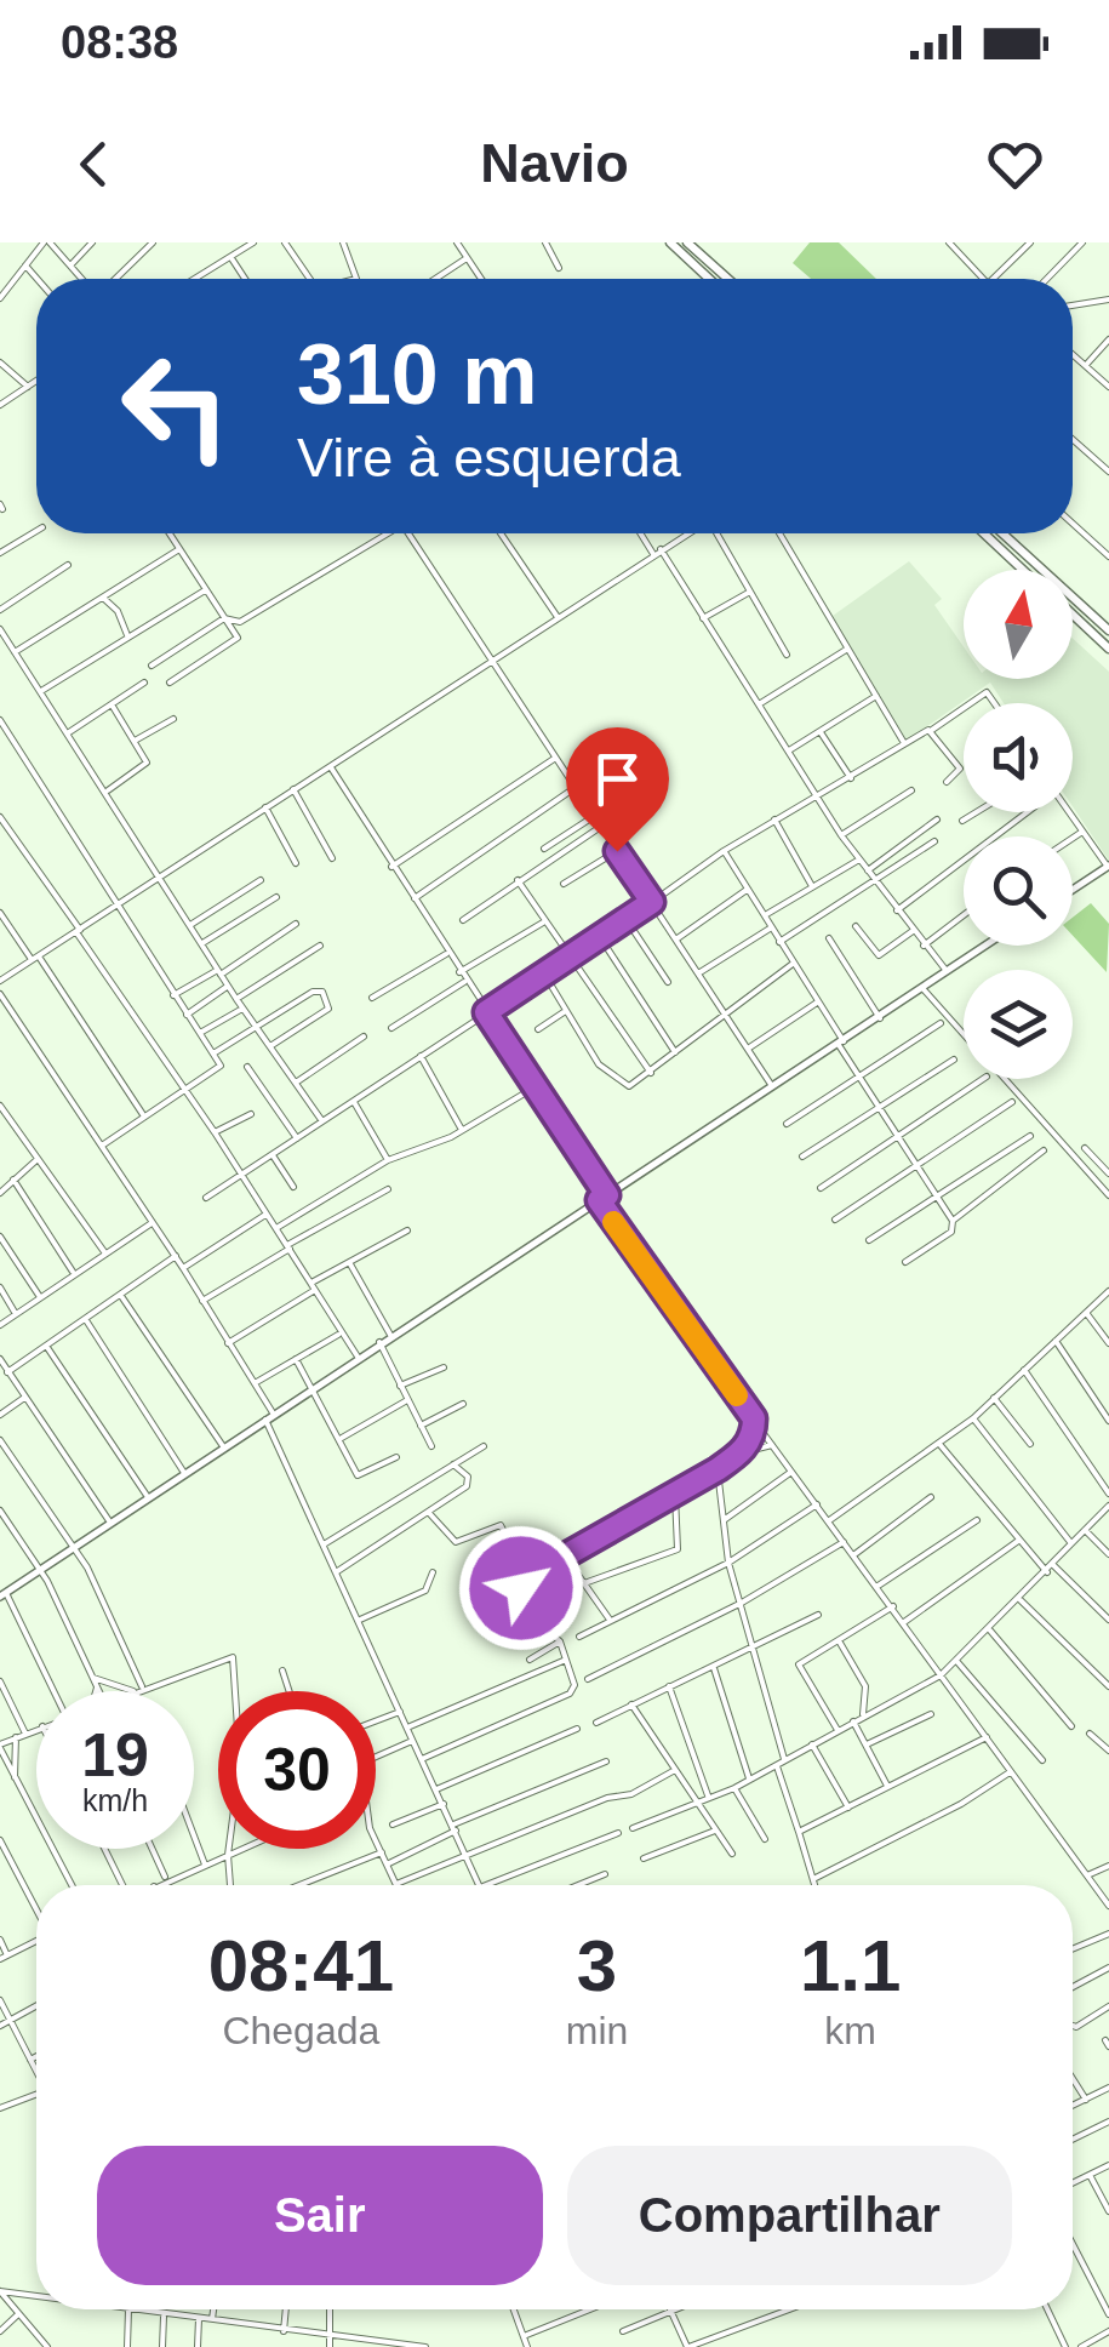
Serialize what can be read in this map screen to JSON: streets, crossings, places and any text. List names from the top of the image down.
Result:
{
  "north": "top",
  "page": {
    "status": "08:38",
    "header": "Navio",
    "turn": ["310 m", "Vire à esquerda"],
    "speed": "19 km/h",
    "limit": "30",
    "eta": [
      "08:41",
      "Chegada",
      "3",
      "min",
      "1.1",
      "km"
    ],
    "buttons": ["Sair", "Compartilhar"]
  }
}
